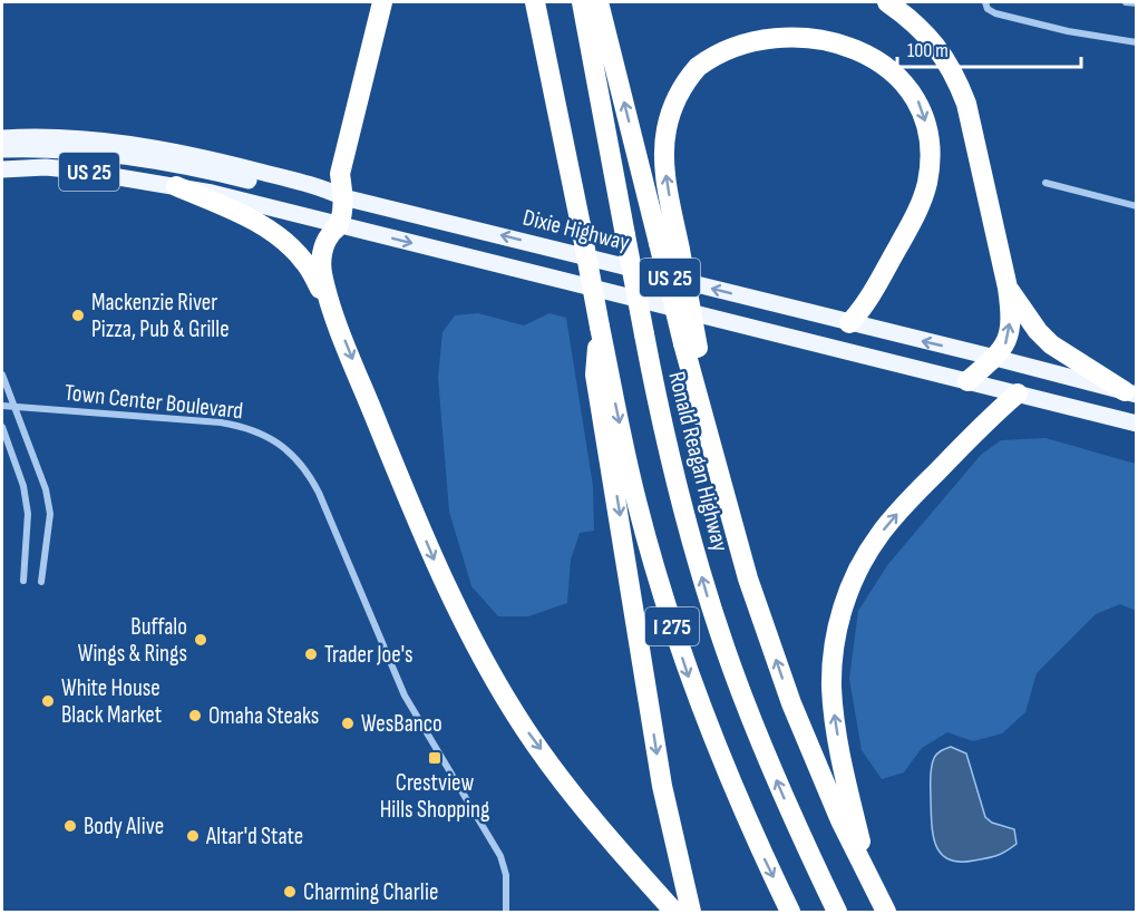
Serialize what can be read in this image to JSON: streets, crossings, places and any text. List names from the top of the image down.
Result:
{
  "streets": {
    "highway": ["Ronald Reagan Highway", "I 275"],
    "main road": ["US 25", "Dixie Highway"],
    "street": ["Town Center Boulevard"]
  },
  "places": {
    "other": [
      "Mackenzie River Pizza, Pub & Grille",
      "Buffalo Wings & Rings",
      "Trader Joe's",
      "White House Black Market",
      "Omaha Steaks",
      "WesBanco",
      "Body Alive",
      "Altar'd State",
      "Charming Charlie"
    ],
    "transit": ["Crestview Hills Shopping"]
  },
  "scale_bar": "100 m"
}
